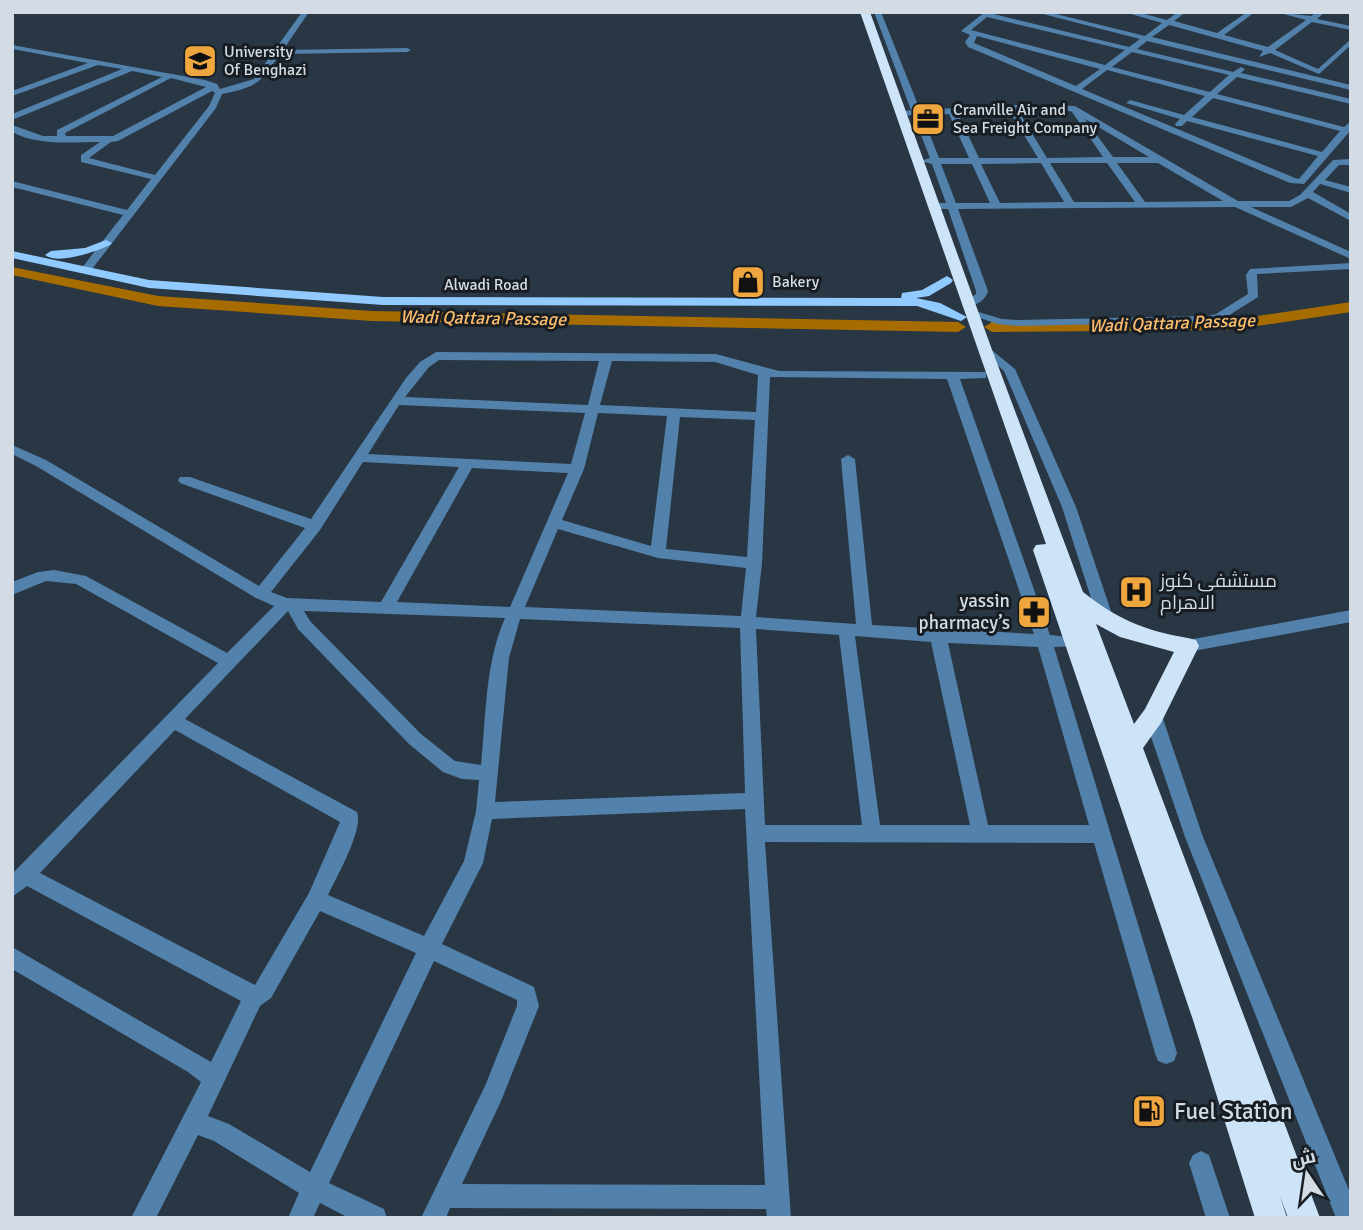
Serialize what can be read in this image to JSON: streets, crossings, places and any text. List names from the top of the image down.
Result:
{
  "streets": {
    "main road": ["Alwadi Road"]
  },
  "water": ["Wadi Qattara Passage"],
  "places": {
    "school or university": ["University Of Benghazi"],
    "office": ["Cranville Air and Sea Freight Company"],
    "shop": ["Bakery"],
    "hospital": ["مستشفى كنوز الاهرام"],
    "pharmacy": ["yassin pharmacy’s"],
    "fuel station": ["Fuel Station"]
  },
  "north": "top"
}
